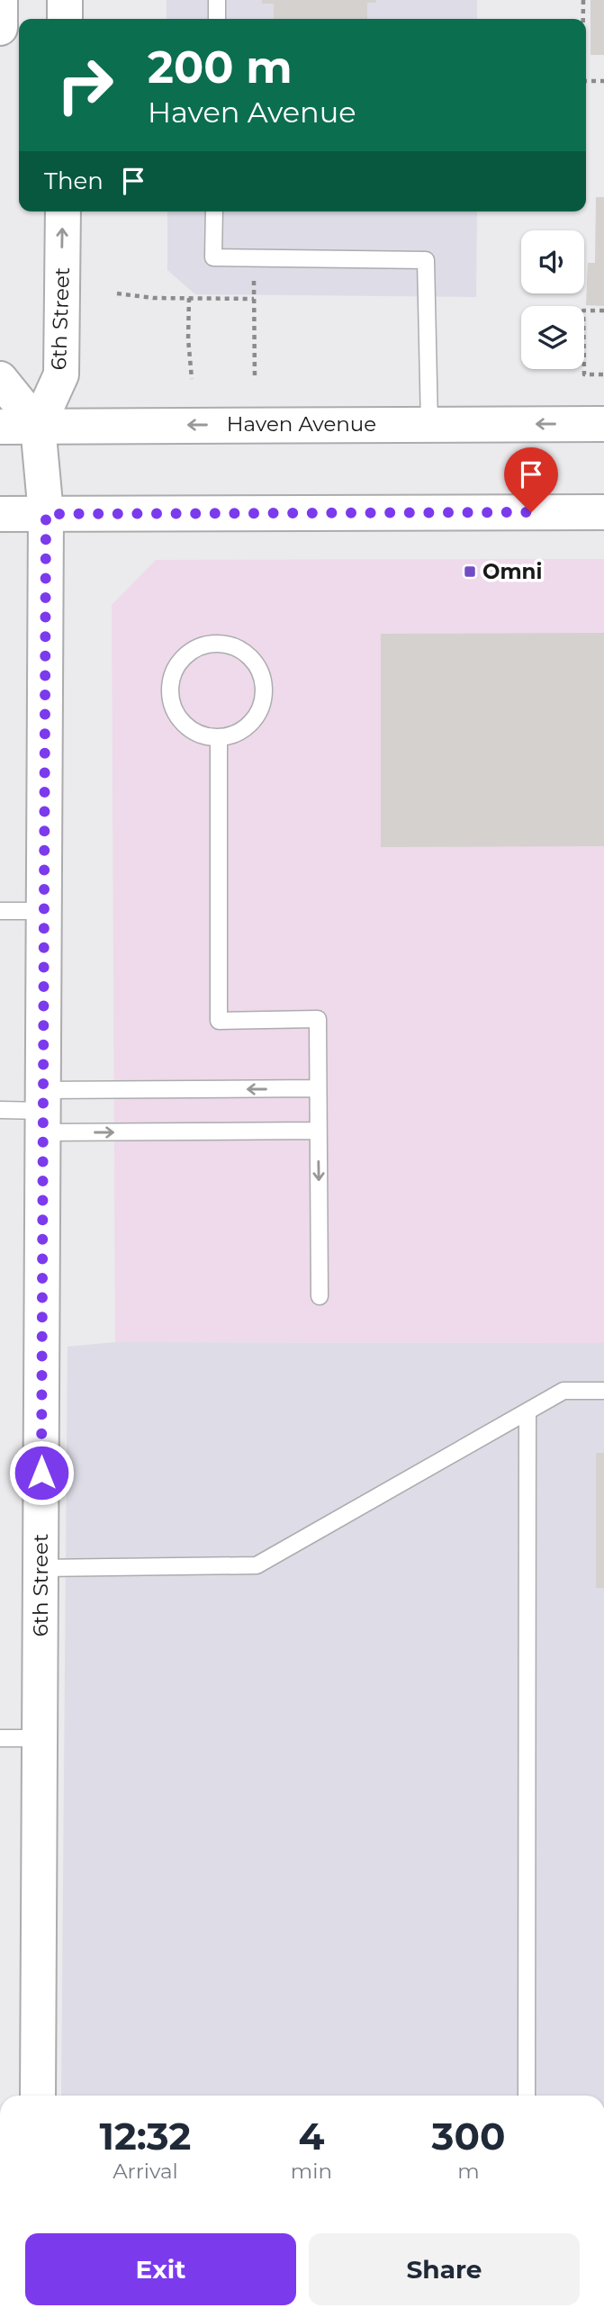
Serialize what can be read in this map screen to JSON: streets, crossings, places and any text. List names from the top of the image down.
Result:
{
  "streets": {
    "main road": ["6th Street", "Haven Avenue"]
  },
  "crossings": [
    ["6th Street", "Haven Avenue"]
  ],
  "places": {
    "transit": ["Omni"]
  },
  "page": {
    "turn": ["200 m", "Haven Avenue"],
    "then": "Then",
    "eta": [
      "12:32",
      "Arrival",
      "4",
      "min",
      "300",
      "m"
    ],
    "buttons": ["Exit", "Share"]
  }
}
